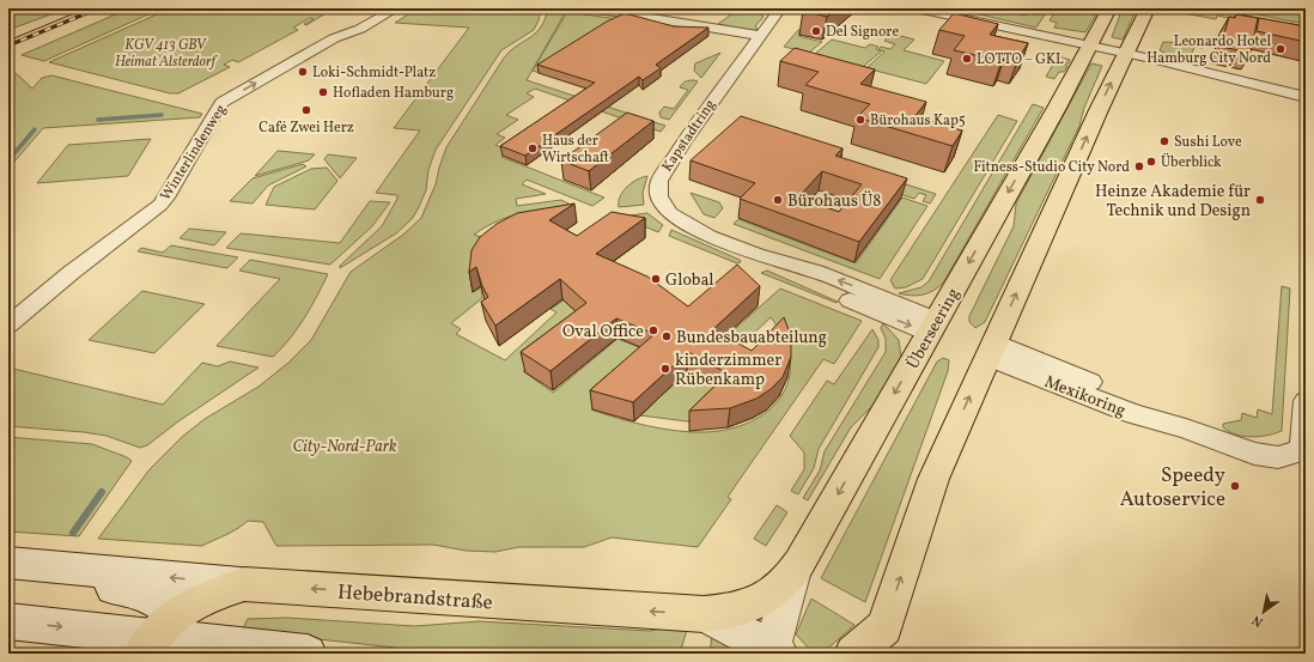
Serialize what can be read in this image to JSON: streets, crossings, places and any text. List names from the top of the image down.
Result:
{
  "streets": {
    "main road": ["Überseering", "Hebebrandstraße"],
    "street": ["Kapstadtring", "Winterlindenweg", "Mexikoring"]
  },
  "crossings": [
    ["Kapstadtring", "Überseering"],
    ["Überseering", "Hebebrandstraße"]
  ],
  "one_way": ["Winterlindenweg", "Hebebrandstraße"],
  "parks": ["KGV 413 GBV Heimat Alsterdorf", "City-Nord-Park"],
  "places": [
    "Del Signore",
    "Leonardo Hotel Hamburg City Nord",
    "LOTTO – GKL",
    "Loki-Schmidt-Platz",
    "Hofladen Hamburg",
    "Café Zwei Herz",
    "Bürohaus Kap5",
    "Sushi Love",
    "Haus der Wirtschaft",
    "Überblick",
    "Fitness-Studio City Nord",
    "Bürohaus Ü8",
    "Heinze Akademie für Technik und Design",
    "Global",
    "Oval Office",
    "Bundesbauabteilung",
    "kinderzimmer Rübenkamp",
    "Speedy Autoservice"
  ],
  "north": "bottom left"
}
